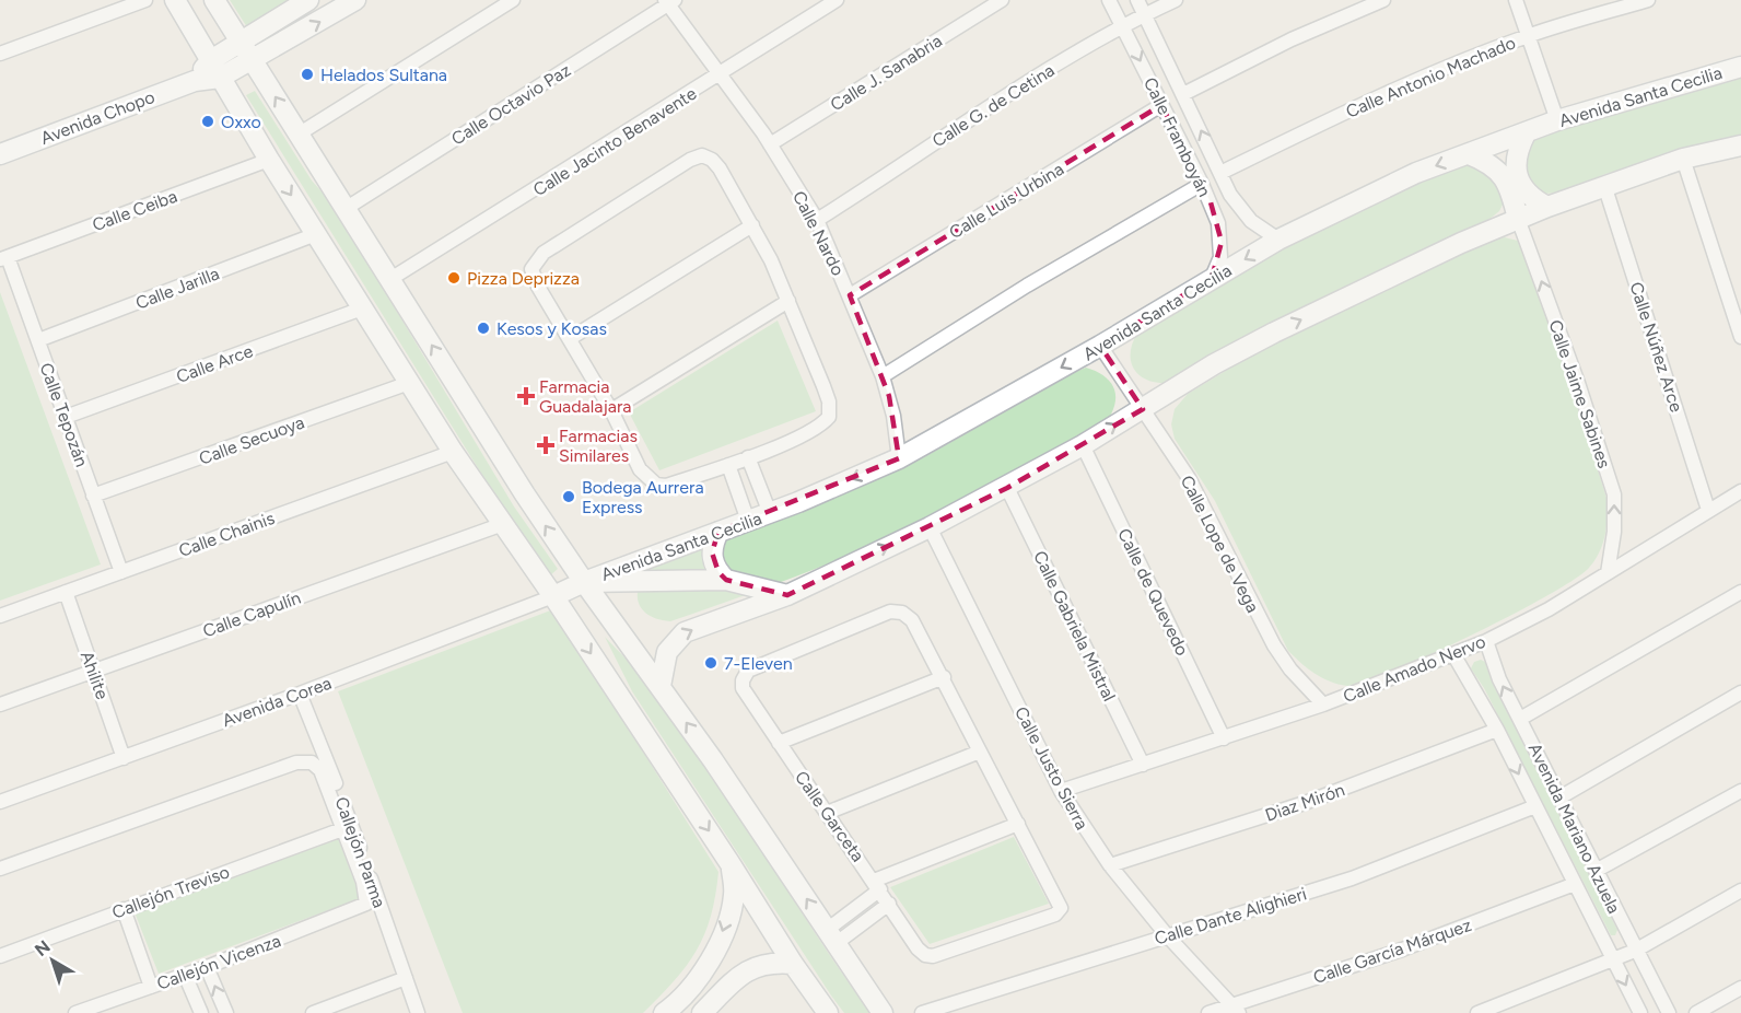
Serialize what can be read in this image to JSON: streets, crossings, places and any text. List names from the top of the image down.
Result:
{
  "streets": {
    "street": [
      "Calle J. Sanabria",
      "Calle Antonio Machado",
      "Avenida Santa Cecilia",
      "Calle Octavio Paz",
      "Calle G. de Cetina",
      "Avenida Chopo",
      "Calle Framboyán",
      "Calle Jacinto Benavente",
      "Calle Luis Urbina",
      "Calle Ceiba",
      "Calle Nardo",
      "Calle Jarilla",
      "Calle Núñez Arce",
      "Calle Arce",
      "Calle Jaime Sabines",
      "Calle Tepozán",
      "Calle Secuoya",
      "Calle Chainis",
      "Calle Lope de Vega",
      "Calle de Quevedo",
      "Calle Capulín",
      "Calle Gabriela Mistral",
      "Calle Amado Nervo",
      "Ahilite",
      "Avenida Corea",
      "Calle Justo Sierra",
      "Diaz Mirón",
      "Calle Garceta",
      "Avenida Mariano Azuela",
      "Callejón Parma",
      "Callejón Treviso",
      "Calle Dante Alighieri",
      "Calle García Márquez",
      "Callejón Vicenza"
    ]
  },
  "crossings": [
    ["Calle J. Sanabria", "Calle Nardo"],
    ["Calle Antonio Machado", "Calle Framboyán"],
    ["Avenida Santa Cecilia", "Calle Framboyán"],
    ["Avenida Santa Cecilia", "Calle Nardo"],
    ["Avenida Santa Cecilia", "Calle Lope de Vega"],
    ["Avenida Santa Cecilia", "Avenida Corea"],
    ["Calle Octavio Paz", "Calle Nardo"],
    ["Calle G. de Cetina", "Calle Framboyán"],
    ["Calle G. de Cetina", "Calle Nardo"],
    ["Calle Framboyán", "Calle Luis Urbina"],
    ["Calle Jacinto Benavente", "Calle Nardo"],
    ["Calle Luis Urbina", "Calle Nardo"],
    ["Calle Ceiba", "Calle Tepozán"],
    ["Calle Jarilla", "Calle Tepozán"],
    ["Calle Núñez Arce", "Calle Amado Nervo"],
    ["Calle Arce", "Calle Tepozán"],
    ["Calle Jaime Sabines", "Calle Amado Nervo"],
    ["Calle Tepozán", "Calle Secuoya"],
    ["Calle Tepozán", "Calle Chainis"],
    ["Calle Chainis", "Ahilite"],
    ["Calle Lope de Vega", "Calle Amado Nervo"],
    ["Calle de Quevedo", "Calle Amado Nervo"],
    ["Calle Capulín", "Ahilite"],
    ["Calle Gabriela Mistral", "Calle Amado Nervo"],
    ["Calle Amado Nervo", "Calle Justo Sierra"],
    ["Calle Amado Nervo", "Avenida Mariano Azuela"],
    ["Ahilite", "Avenida Corea"],
    ["Avenida Corea", "Callejón Parma"],
    ["Calle Justo Sierra", "Diaz Mirón"],
    ["Calle Justo Sierra", "Calle Dante Alighieri"],
    ["Calle Justo Sierra", "Calle García Márquez"],
    ["Diaz Mirón", "Avenida Mariano Azuela"],
    ["Avenida Mariano Azuela", "Calle Dante Alighieri"],
    ["Avenida Mariano Azuela", "Calle García Márquez"],
    ["Callejón Treviso", "Callejón Vicenza"]
  ],
  "one_way": ["Calle Jaime Sabines"],
  "places": {
    "other": [
      "Helados Sultana",
      "Oxxo",
      "Pizza Deprizza",
      "Kesos y Kosas",
      "Bodega Aurrera Express",
      "7-Eleven"
    ],
    "health": ["Farmacia Guadalajara", "Farmacias Similares"]
  },
  "north": "top left"
}
